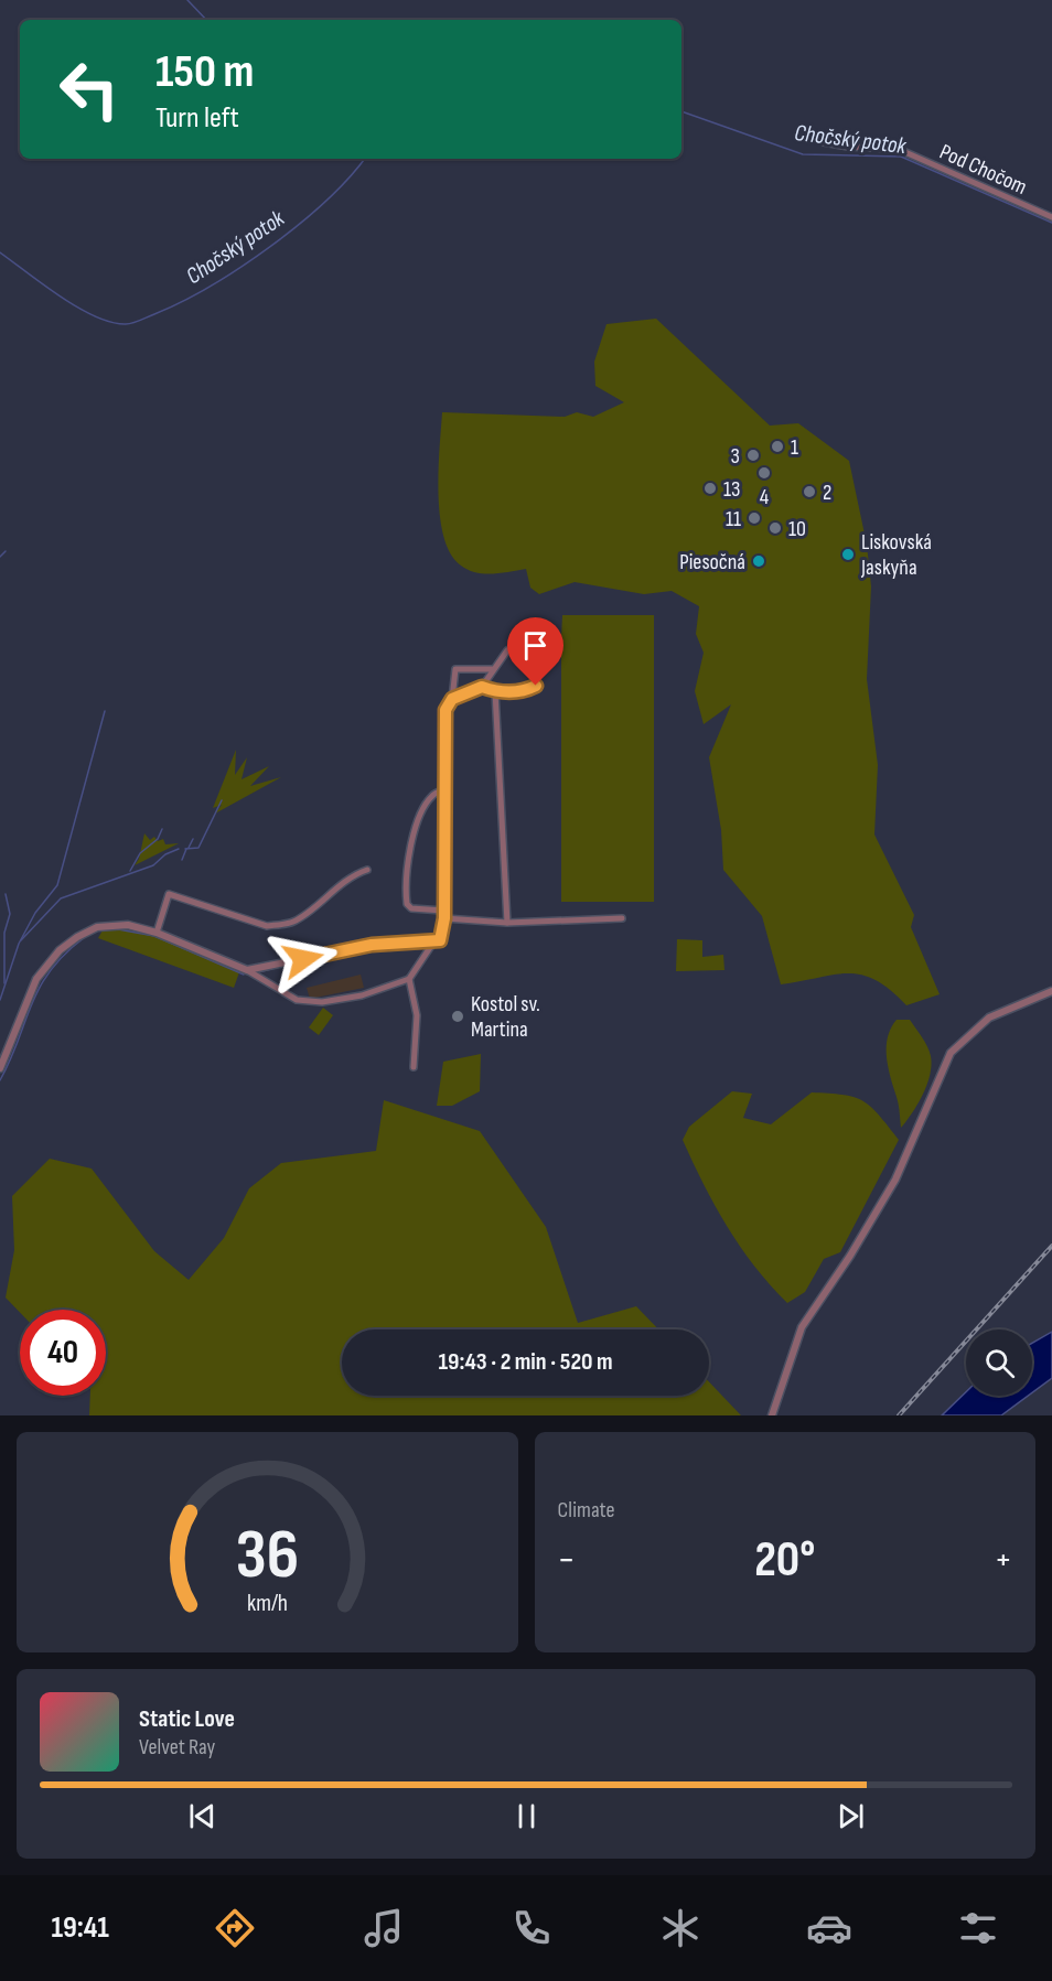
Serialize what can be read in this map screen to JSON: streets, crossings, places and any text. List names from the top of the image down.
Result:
{
  "streets": {
    "street": ["Pod Chočom"]
  },
  "water": ["Chočský potok"],
  "places": [
    "1",
    "3",
    "4",
    "13",
    "2",
    "11",
    "10",
    "Liskovská Jaskyňa",
    "Piesočná",
    "Kostol sv. Martina"
  ],
  "page": {
    "turn": ["150 m", "Turn left"],
    "limit": "40",
    "trip": "19:43 · 2 min · 520 m",
    "tile": "Climate",
    "heat": ["−", "20°", "+"],
    "song": ["Static Love", "Velvet Ray"],
    "tabs": "19:41",
    "gauge": ["36", "km/h"]
  }
}
